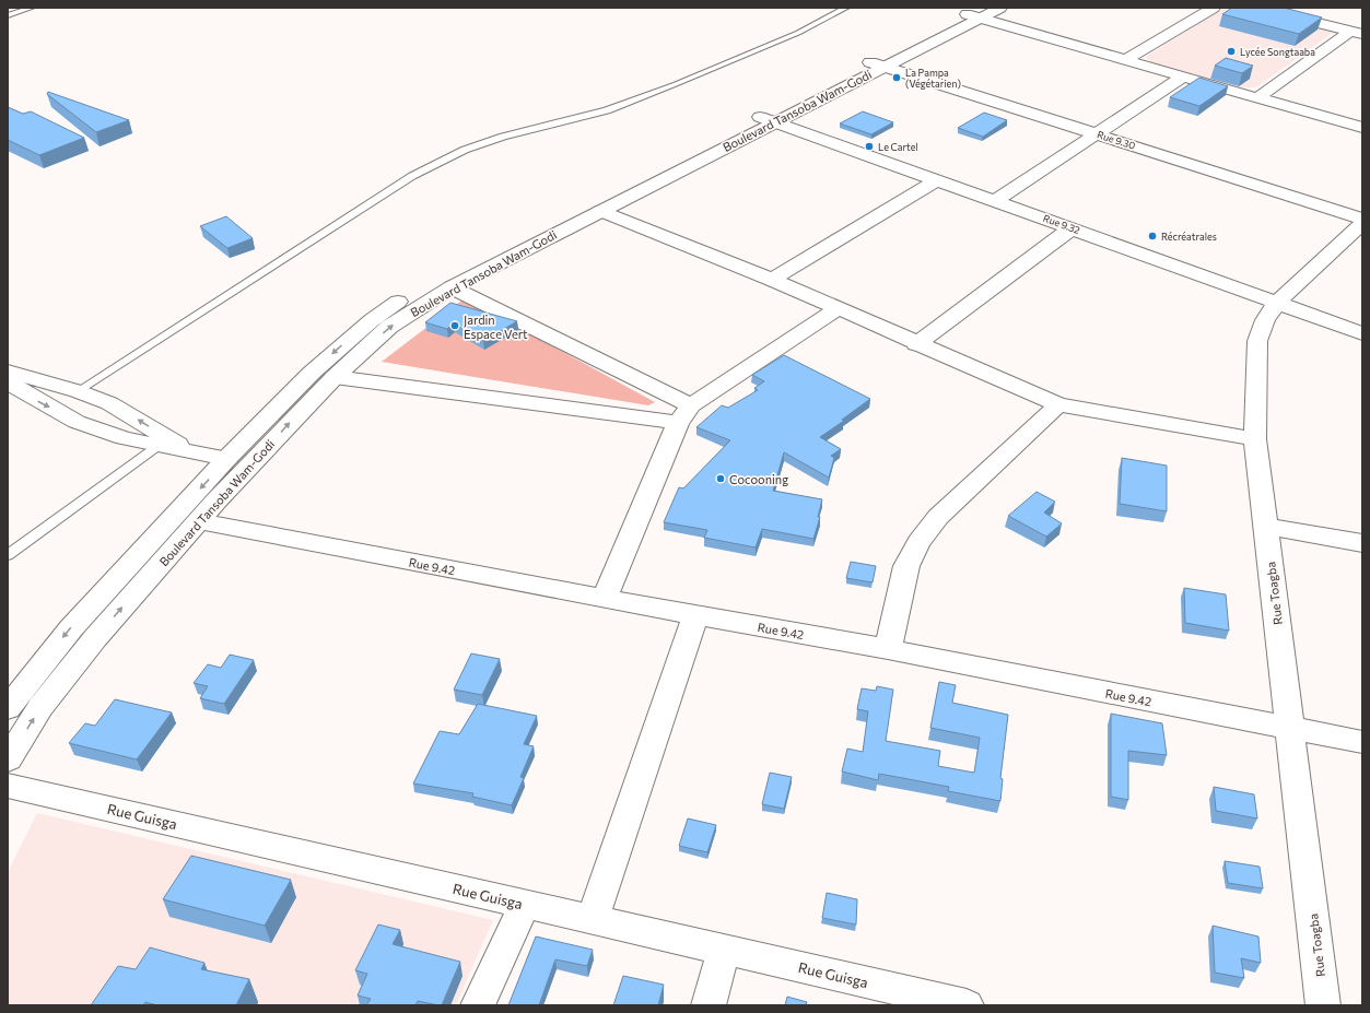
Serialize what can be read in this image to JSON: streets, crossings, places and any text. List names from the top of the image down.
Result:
{
  "streets": {
    "street": [
      "Boulevard Tansoba Wam-Godi",
      "Rue 9.30",
      "Rue 9.32",
      "Rue 9.42",
      "Rue Toagba",
      "Rue Guisga"
    ]
  },
  "crossings": [
    ["Boulevard Tansoba Wam-Godi", "Rue 9.30"],
    ["Boulevard Tansoba Wam-Godi", "Rue 9.32"],
    ["Boulevard Tansoba Wam-Godi", "Rue 9.42"],
    ["Rue 9.32", "Rue Toagba"],
    ["Rue 9.42", "Rue Toagba"]
  ],
  "places": [
    "Lycée Songtaaba",
    "La Pampa (Végétarien)",
    "Le Cartel",
    "Récréatrales",
    "Jardin Espace Vert",
    "Cocooning"
  ]
}
